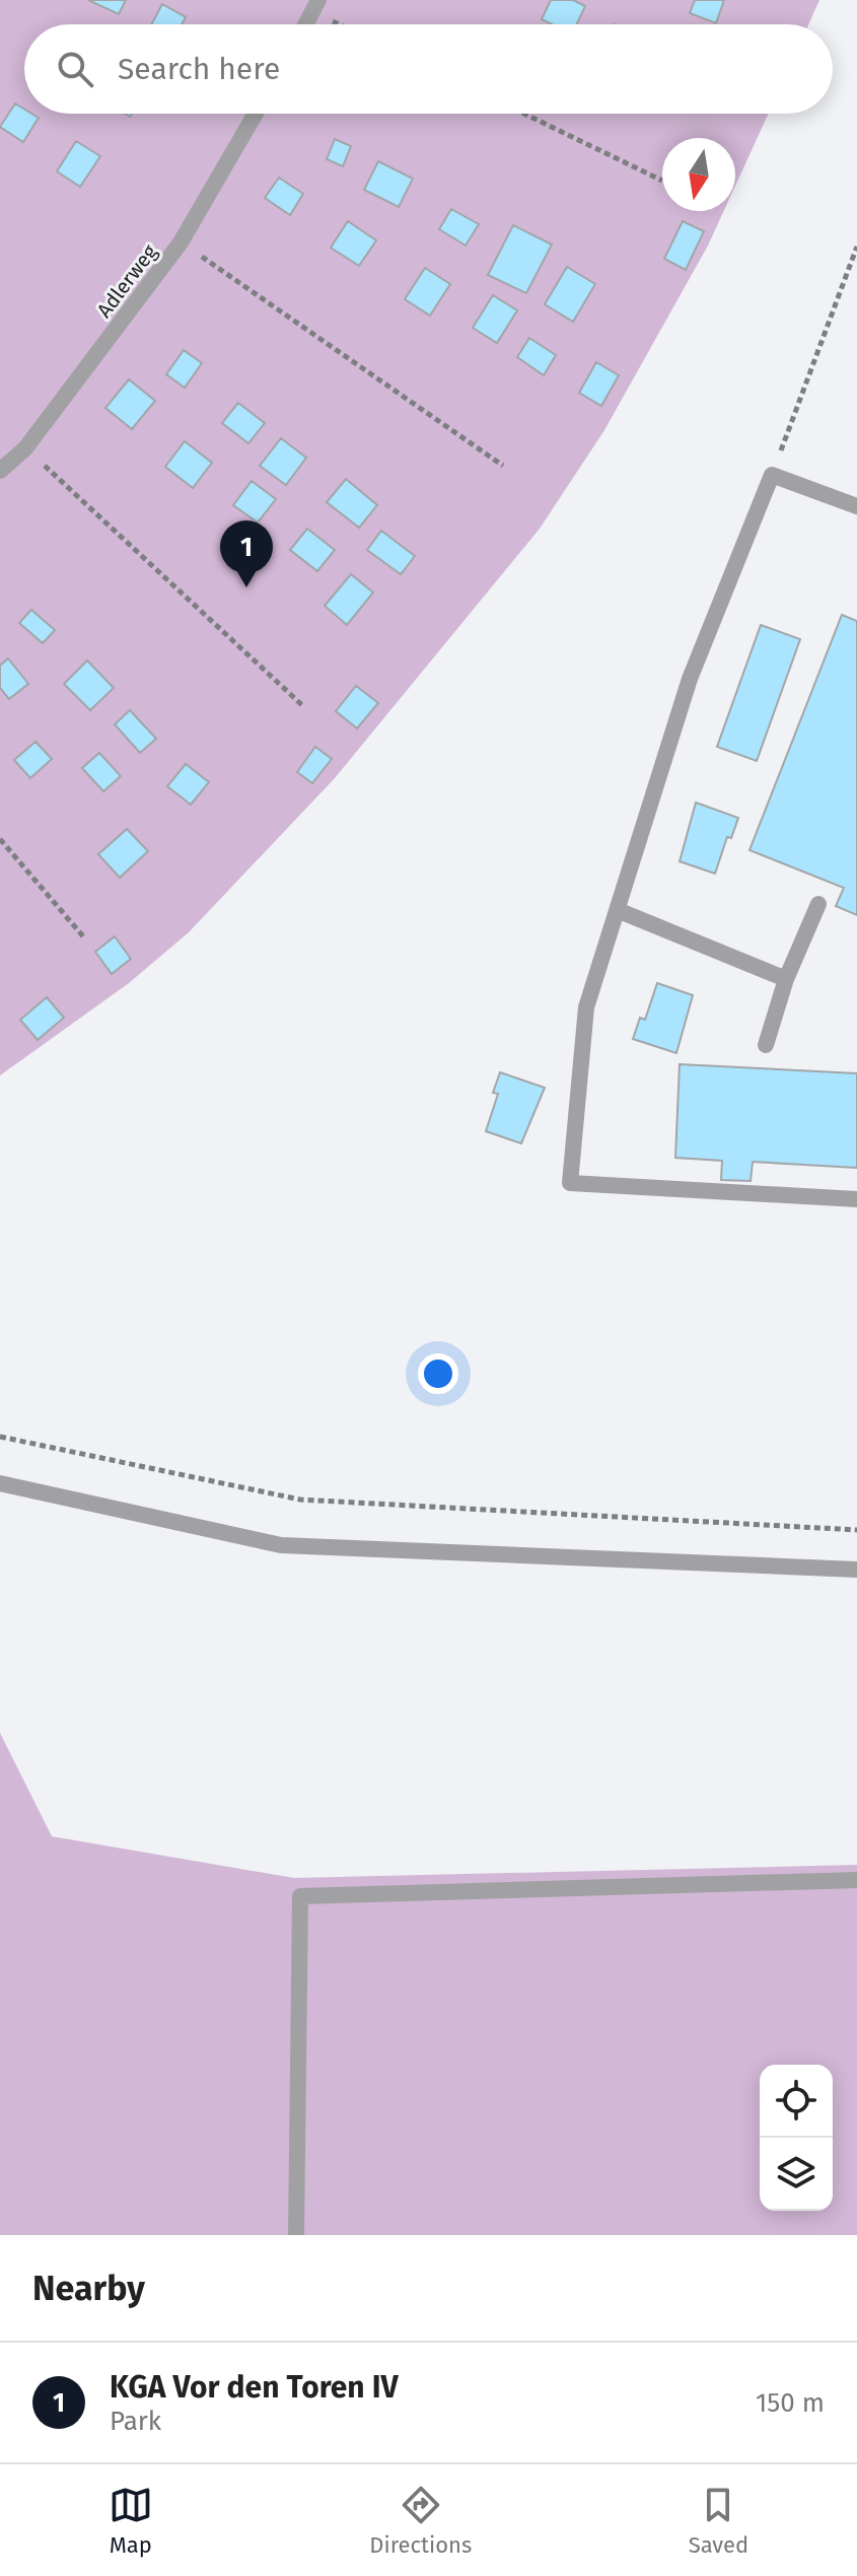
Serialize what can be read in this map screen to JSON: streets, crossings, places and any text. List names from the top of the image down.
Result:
{
  "streets": {
    "lane": ["Adlerweg"]
  },
  "north": "bottom",
  "page": {
    "search": "Search here",
    "pins": "1",
    "heading": "Nearby",
    "list": [
      {
        "mark": "1",
        "name": "KGA Vor den Toren IV",
        "note": "Park",
        "value": "150 m"
      }
    ],
    "nav": ["Map", "Directions", "Saved"]
  }
}
